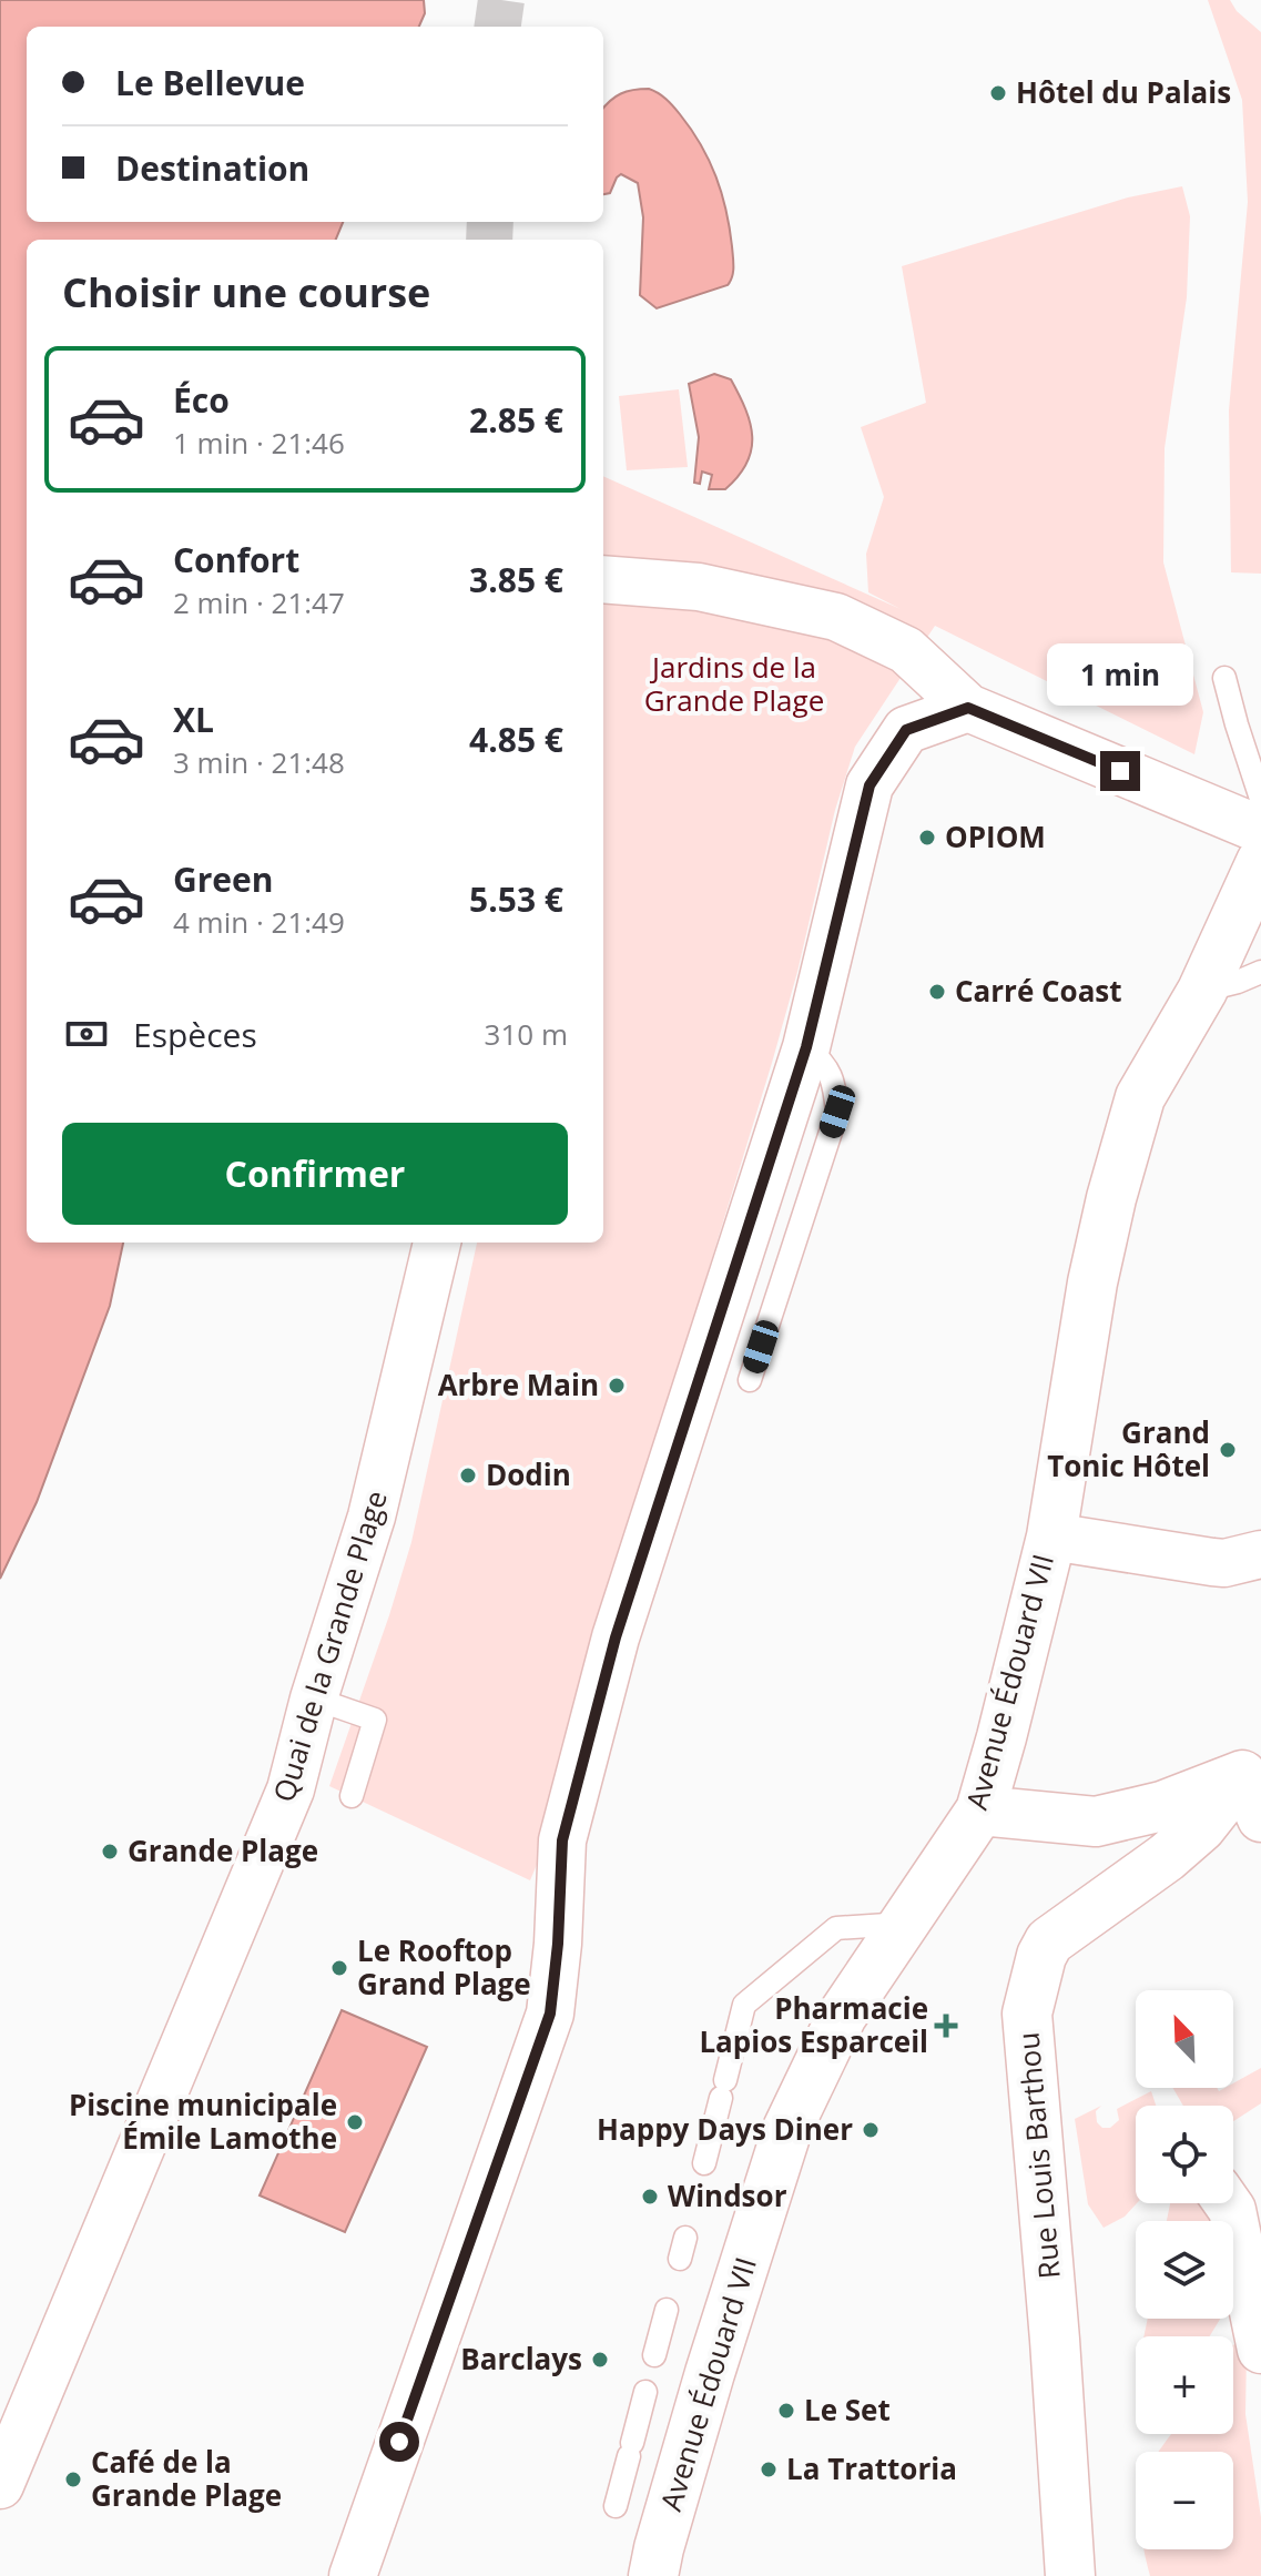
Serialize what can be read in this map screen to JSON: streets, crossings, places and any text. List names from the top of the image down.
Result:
{
  "streets": {
    "main road": ["Avenue Édouard VII", "Rue Louis Barthou"],
    "street": ["Quai de la Grande Plage"]
  },
  "parks": ["Jardins de la Grande Plage"],
  "places": {
    "other": [
      "Hôtel du Palais",
      "OPIOM",
      "Carré Coast",
      "Arbre Main",
      "Grand Tonic Hôtel",
      "Dodin",
      "Grande Plage",
      "Le Rooftop Grand Plage",
      "Piscine municipale Émile Lamothe",
      "Happy Days Diner",
      "Windsor",
      "Barclays",
      "Le Set",
      "La Trattoria",
      "Café de la Grande Plage"
    ],
    "health": ["Pharmacie Lapios Esparceil"]
  },
  "north": "top left",
  "page": {
    "banner": ["Le Bellevue", "Destination"],
    "heading": "Choisir une course",
    "list": [
      {
        "name": "Éco",
        "note": "1 min · 21:46",
        "value": "2.85 €"
      },
      {
        "name": "Confort",
        "note": "2 min · 21:47",
        "value": "3.85 €"
      },
      {
        "name": "XL",
        "note": "3 min · 21:48",
        "value": "4.85 €"
      },
      {
        "name": "Green",
        "note": "4 min · 21:49",
        "value": "5.53 €"
      }
    ],
    "bubble": "1 min",
    "pay": ["Espèces", "310 m"],
    "buttons": "Confirmer",
    "map_buttons": ["+", "−"]
  }
}
